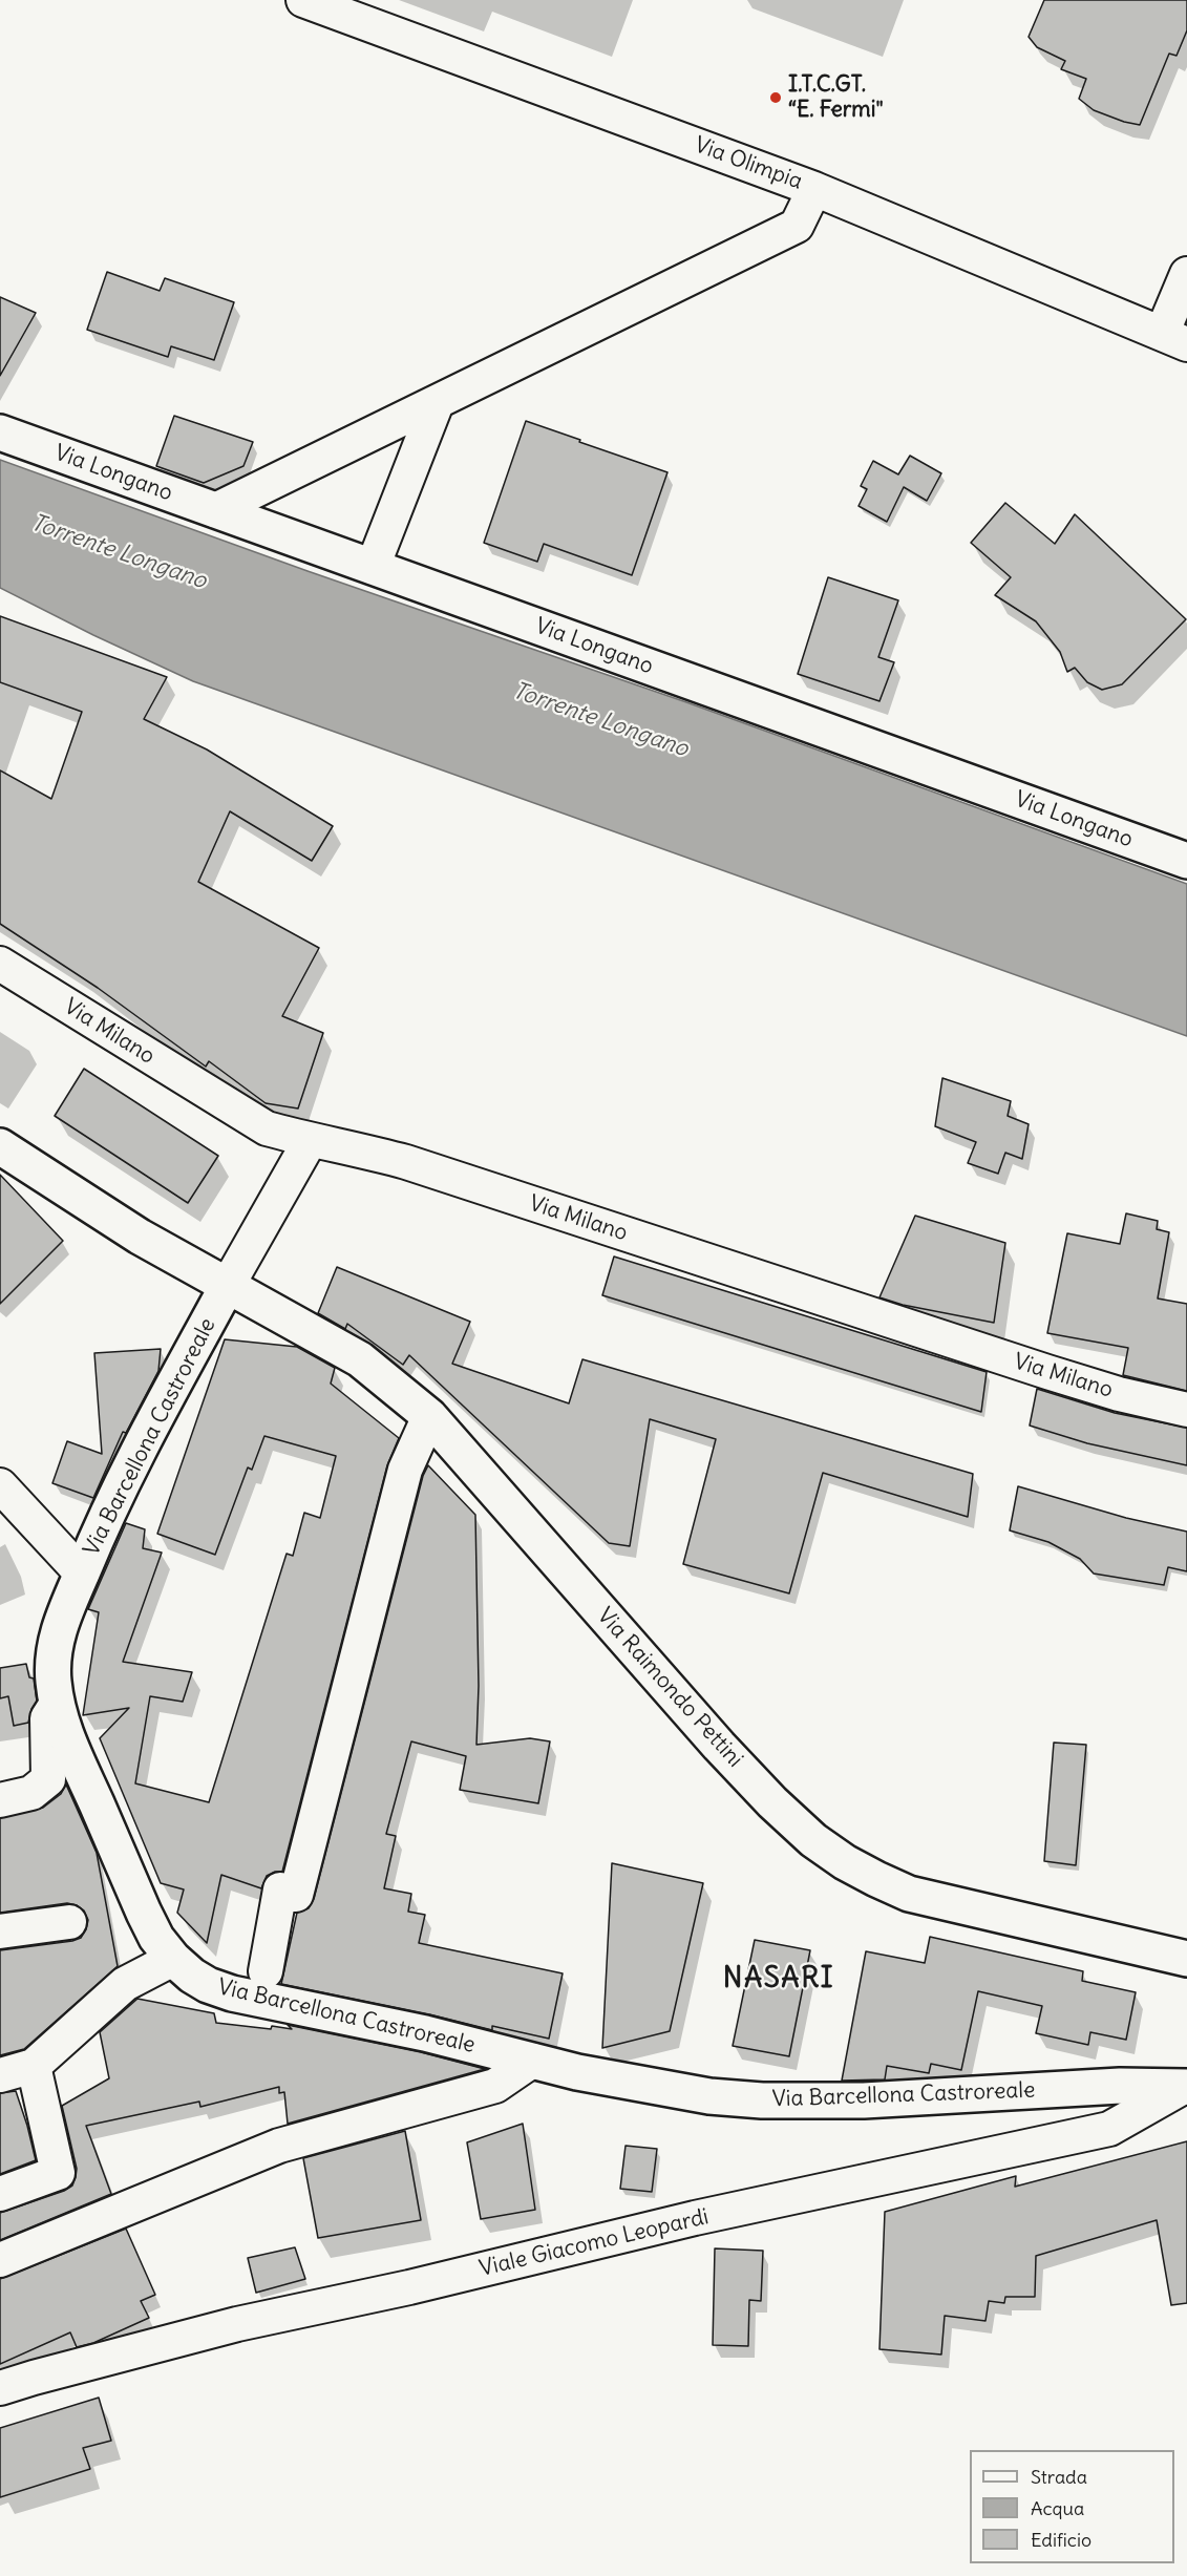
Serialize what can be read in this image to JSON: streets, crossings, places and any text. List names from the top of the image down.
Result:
{
  "streets": {
    "street": [
      "Via Olimpia",
      "Via Longano",
      "Via Milano",
      "Via Barcellona Castroreale",
      "Via Raimondo Pettini",
      "Viale Giacomo Leopardi"
    ]
  },
  "crossings": [
    ["Via Barcellona Castroreale", "Via Raimondo Pettini"],
    ["Via Barcellona Castroreale", "Viale Giacomo Leopardi"]
  ],
  "districts": ["NASARI"],
  "water": ["Torrente Longano"],
  "places": ["I.T.C.GT. “E. Fermi\""],
  "legend": ["Strada", "Acqua", "Edificio"]
}
